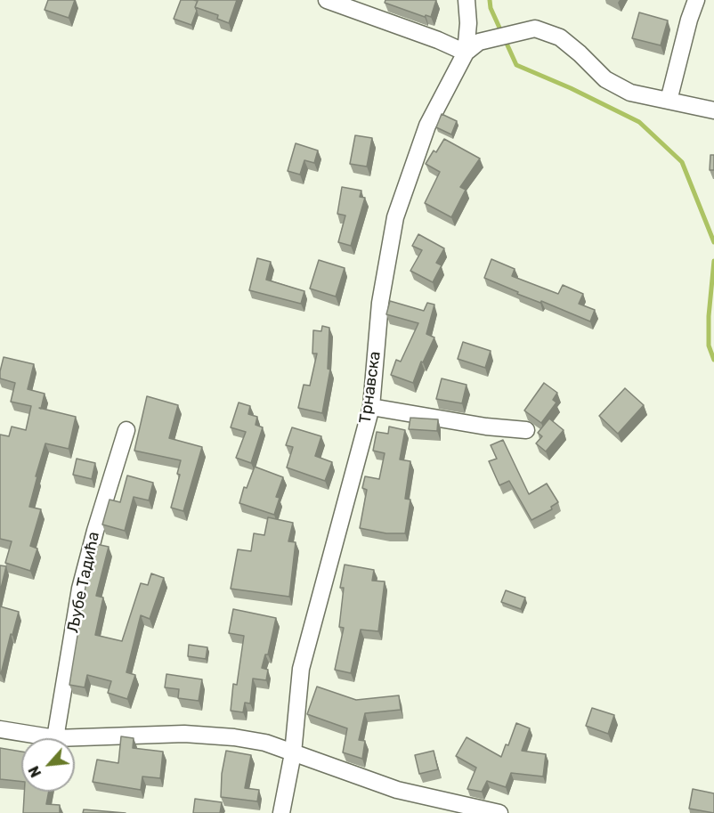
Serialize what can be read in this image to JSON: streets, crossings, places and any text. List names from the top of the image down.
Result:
{
  "streets": {
    "street": ["Трнавска", "Љубе Тадића"]
  },
  "north": "bottom left"
}
